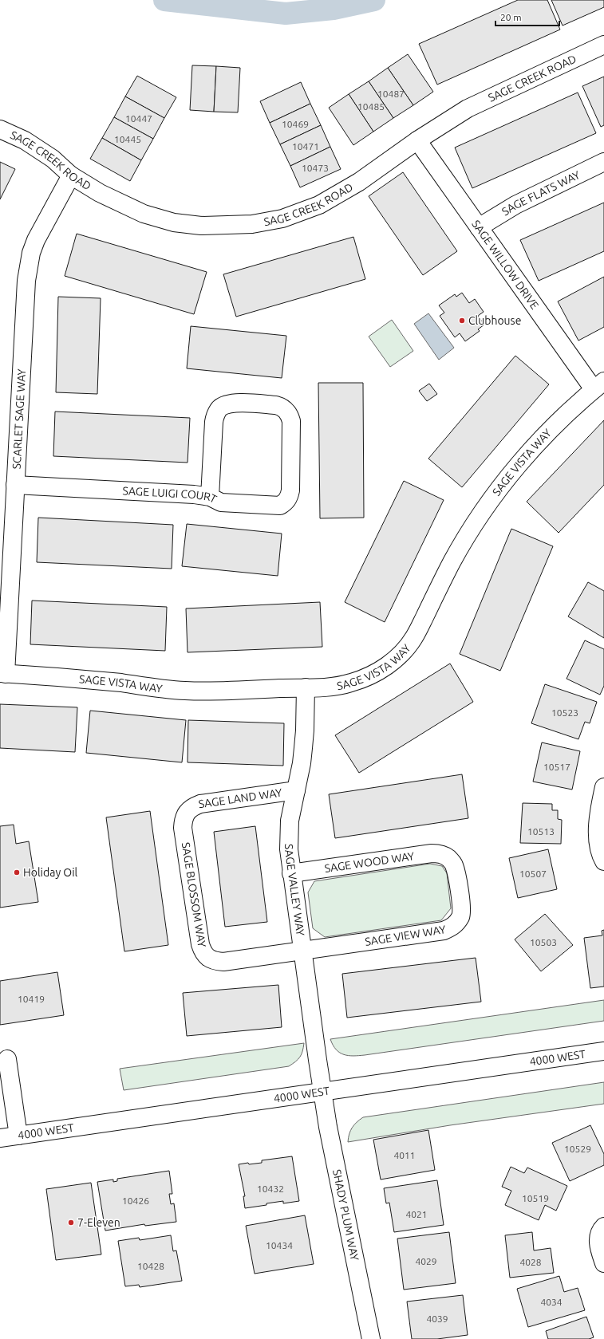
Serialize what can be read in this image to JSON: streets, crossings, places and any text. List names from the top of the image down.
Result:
{
  "streets": {
    "street": [
      "SAGE CREEK ROAD",
      "SAGE FLATS WAY",
      "SAGE WILLOW DRIVE",
      "SCARLET SAGE WAY",
      "SAGE VISTA WAY",
      "SAGE LUIGI COURT",
      "SAGE LAND WAY",
      "SAGE WOOD WAY",
      "SAGE VALLEY WAY",
      "SAGE BLOSSOM WAY",
      "SAGE VIEW WAY",
      "4000 WEST",
      "SHADY PLUM WAY"
    ]
  },
  "crossings": [
    ["SAGE CREEK ROAD", "SAGE WILLOW DRIVE"],
    ["SAGE CREEK ROAD", "SCARLET SAGE WAY"],
    ["SAGE FLATS WAY", "SAGE WILLOW DRIVE"],
    ["SAGE WILLOW DRIVE", "SAGE VISTA WAY"],
    ["SCARLET SAGE WAY", "SAGE VISTA WAY"],
    ["SCARLET SAGE WAY", "SAGE LUIGI COURT"],
    ["SAGE VISTA WAY", "SAGE VALLEY WAY"],
    ["SAGE LAND WAY", "SAGE VALLEY WAY"],
    ["SAGE LAND WAY", "SAGE BLOSSOM WAY"],
    ["SAGE WOOD WAY", "SAGE VALLEY WAY"],
    ["SAGE WOOD WAY", "SAGE VIEW WAY"],
    ["SAGE VALLEY WAY", "SAGE BLOSSOM WAY"],
    ["SAGE VALLEY WAY", "SAGE VIEW WAY"],
    ["SAGE VALLEY WAY", "4000 WEST"],
    ["SAGE VALLEY WAY", "SHADY PLUM WAY"],
    ["SAGE BLOSSOM WAY", "SAGE VIEW WAY"],
    ["4000 WEST", "SHADY PLUM WAY"]
  ],
  "places": ["Clubhouse", "Holiday Oil", "7-Eleven"],
  "house_numbers": [
    "10487",
    "10485",
    "10447",
    "10469",
    "10445",
    "10471",
    "10473",
    "10523",
    "10517",
    "10513",
    "10507",
    "10503",
    "10419",
    "10529",
    "4011",
    "10432",
    "10519",
    "10426",
    "4021",
    "10434",
    "4029",
    "4028",
    "10428",
    "4034",
    "4039"
  ],
  "scale_bar": "20 m"
}
